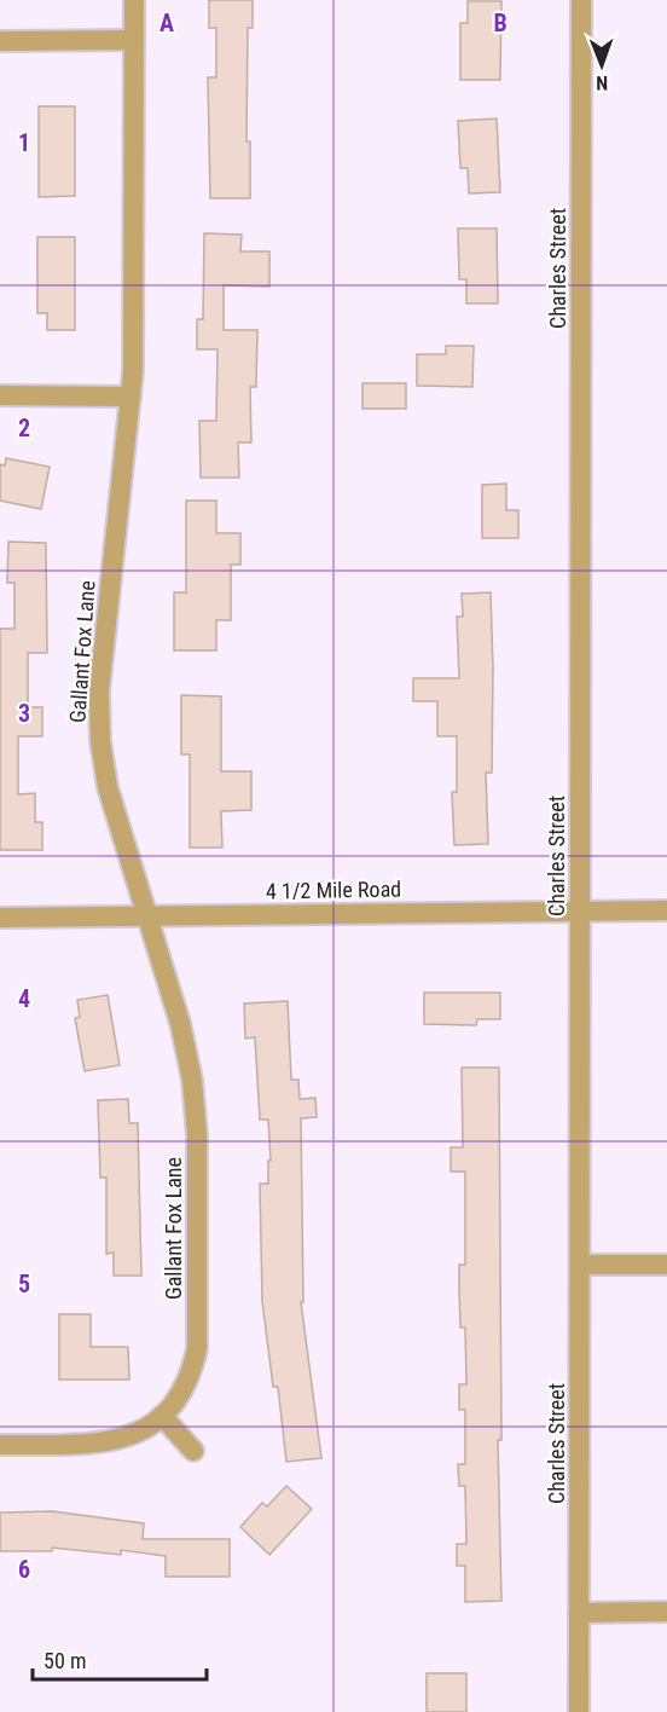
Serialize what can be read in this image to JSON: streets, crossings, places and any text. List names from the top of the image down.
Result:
{
  "streets": {
    "street": ["Charles Street", "Gallant Fox Lane", "4 1/2 Mile Road"]
  },
  "crossings": [
    ["Charles Street", "4 1/2 Mile Road"],
    ["Gallant Fox Lane", "4 1/2 Mile Road"]
  ],
  "scale_bar": "50 m",
  "north": "bottom",
  "grid": {
    "columns": ["A", "B"],
    "rows": [
      "1",
      "2",
      "3",
      "4",
      "5",
      "6"
    ]
  }
}
